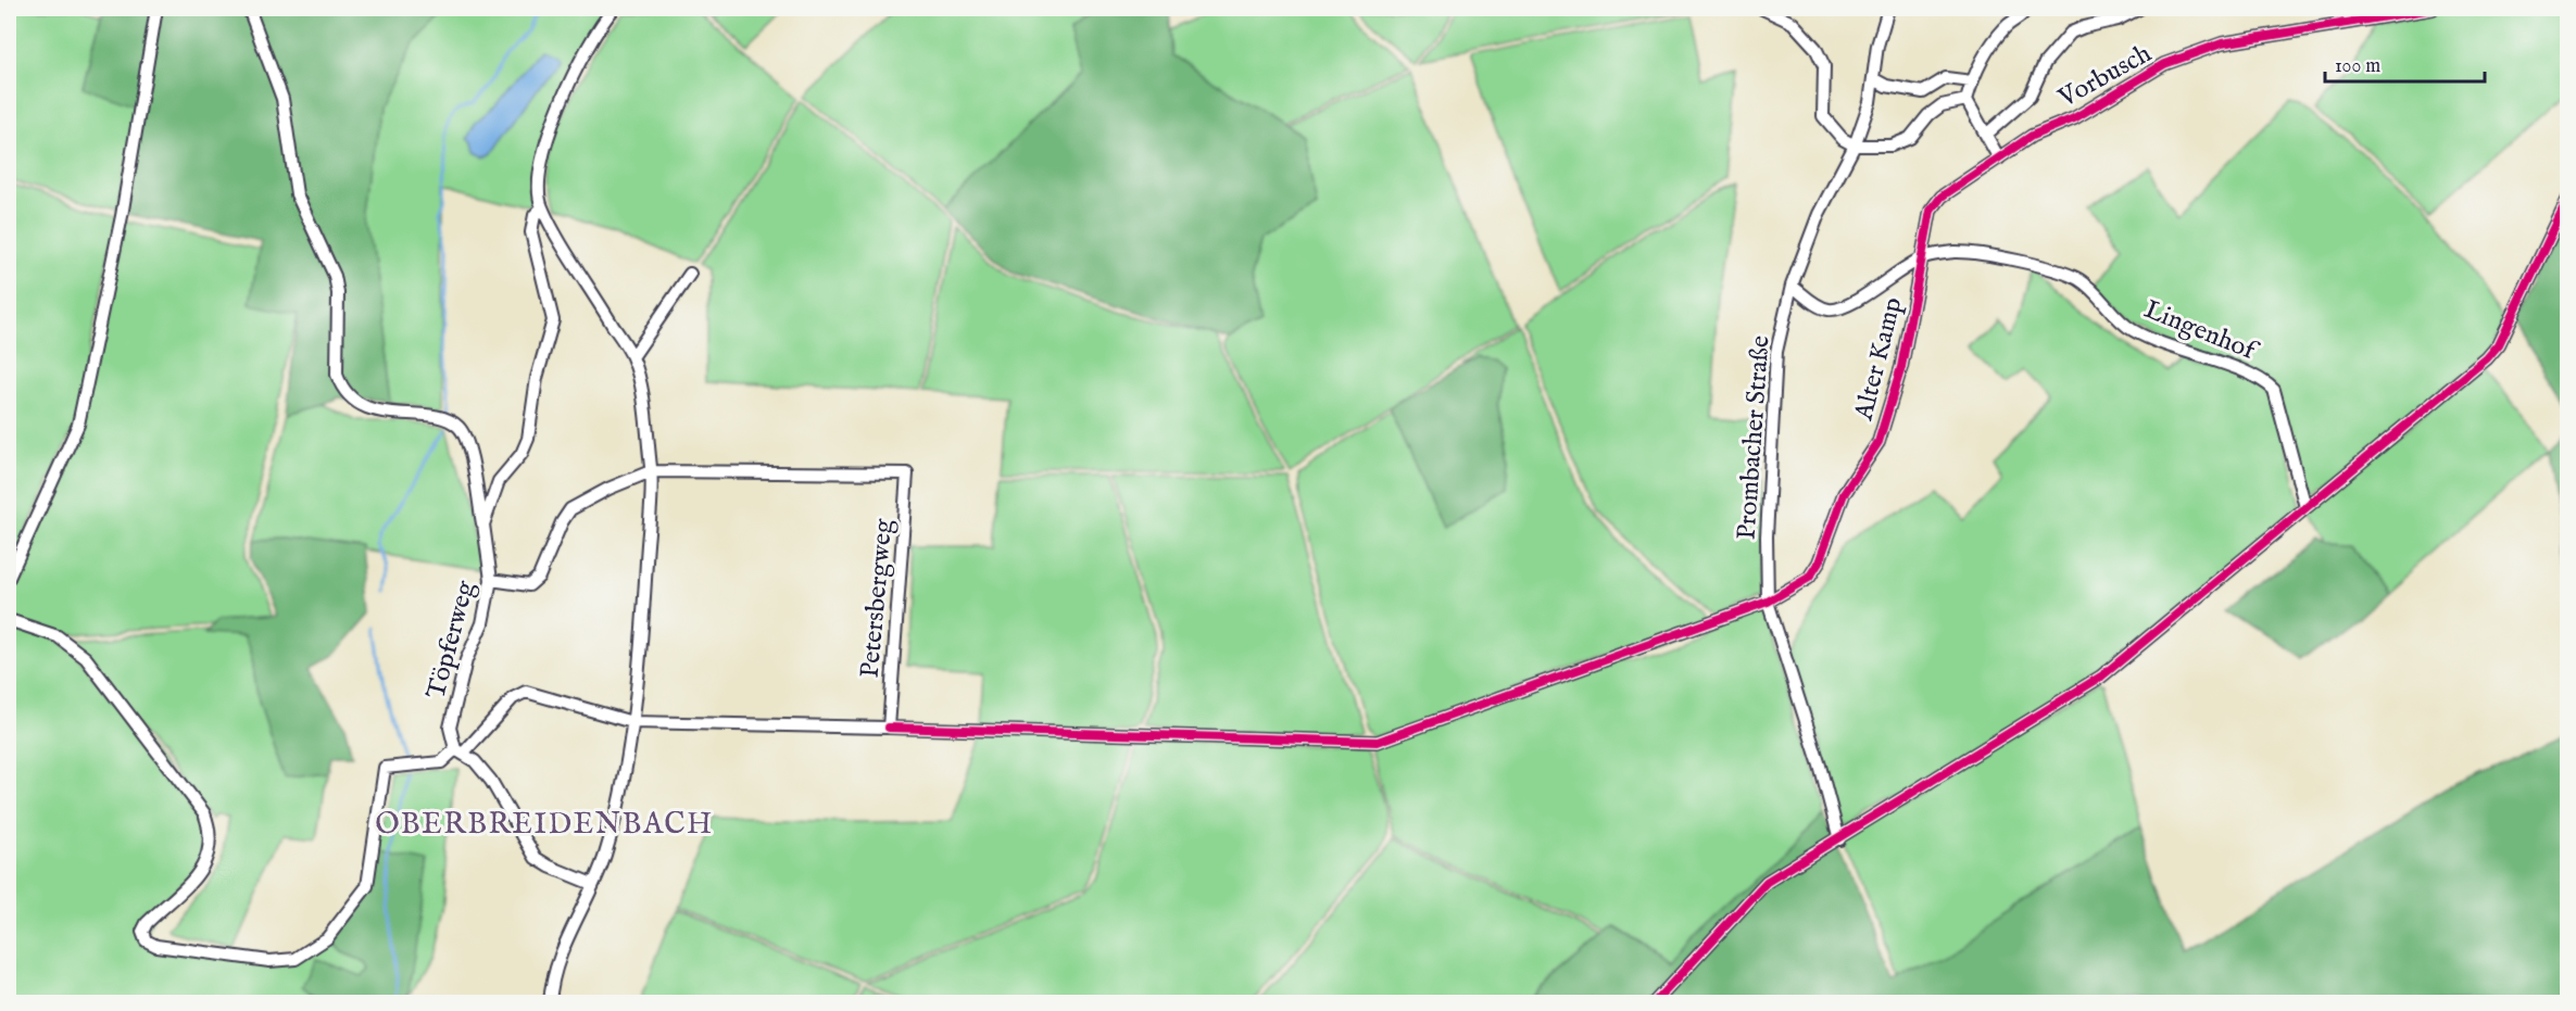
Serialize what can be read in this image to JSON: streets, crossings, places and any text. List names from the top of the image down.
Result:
{
  "streets": {
    "street": [
      "Vorbusch",
      "Lingenhof",
      "Alter Kamp",
      "Prombacher Straße",
      "Petersbergweg",
      "Töpferweg"
    ]
  },
  "crossings": [
    ["Vorbusch", "Alter Kamp"],
    ["Lingenhof", "Alter Kamp"],
    ["Lingenhof", "Prombacher Straße"],
    ["Alter Kamp", "Prombacher Straße"],
    ["Alter Kamp", "Petersbergweg"]
  ],
  "districts": ["OBERBREIDENBACH"],
  "scale_bar": "100 m"
}
